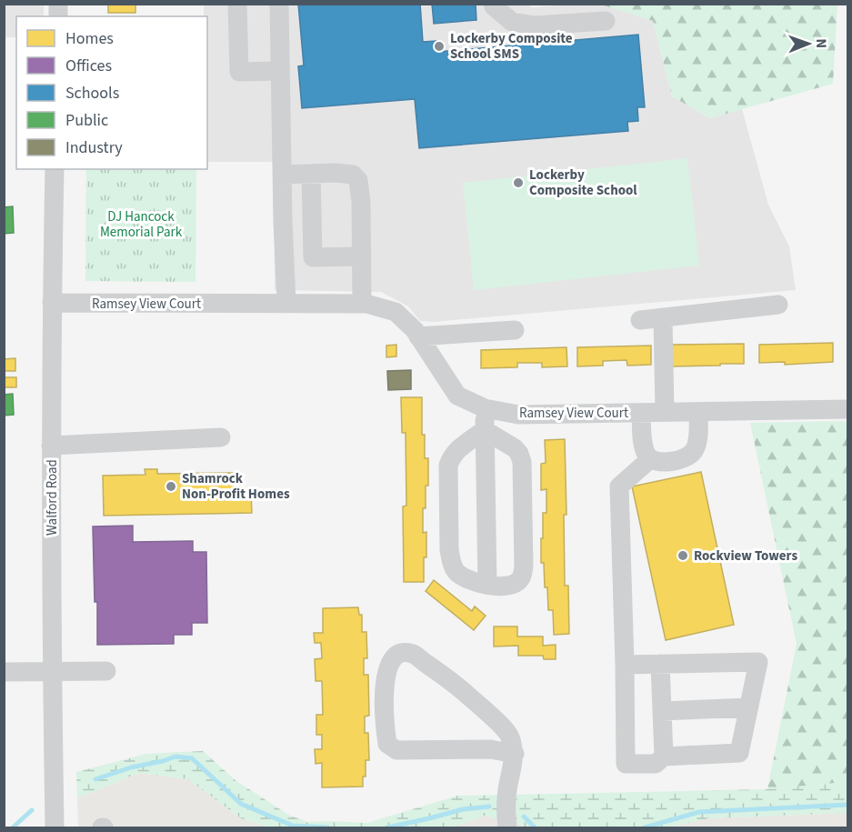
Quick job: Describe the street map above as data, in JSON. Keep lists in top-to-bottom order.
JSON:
{
  "streets": {
    "street": ["Ramsey View Court", "Walford Road"]
  },
  "crossings": [
    ["Ramsey View Court", "Walford Road"]
  ],
  "parks": ["DJ Hancock Memorial Park"],
  "places": [
    "Lockerby Composite School SMS",
    "Lockerby Composite School",
    "Shamrock Non-Profit Homes",
    "Rockview Towers"
  ],
  "legend": [
    "Homes",
    "Offices",
    "Schools",
    "Public",
    "Industry"
  ],
  "north": "right"
}
